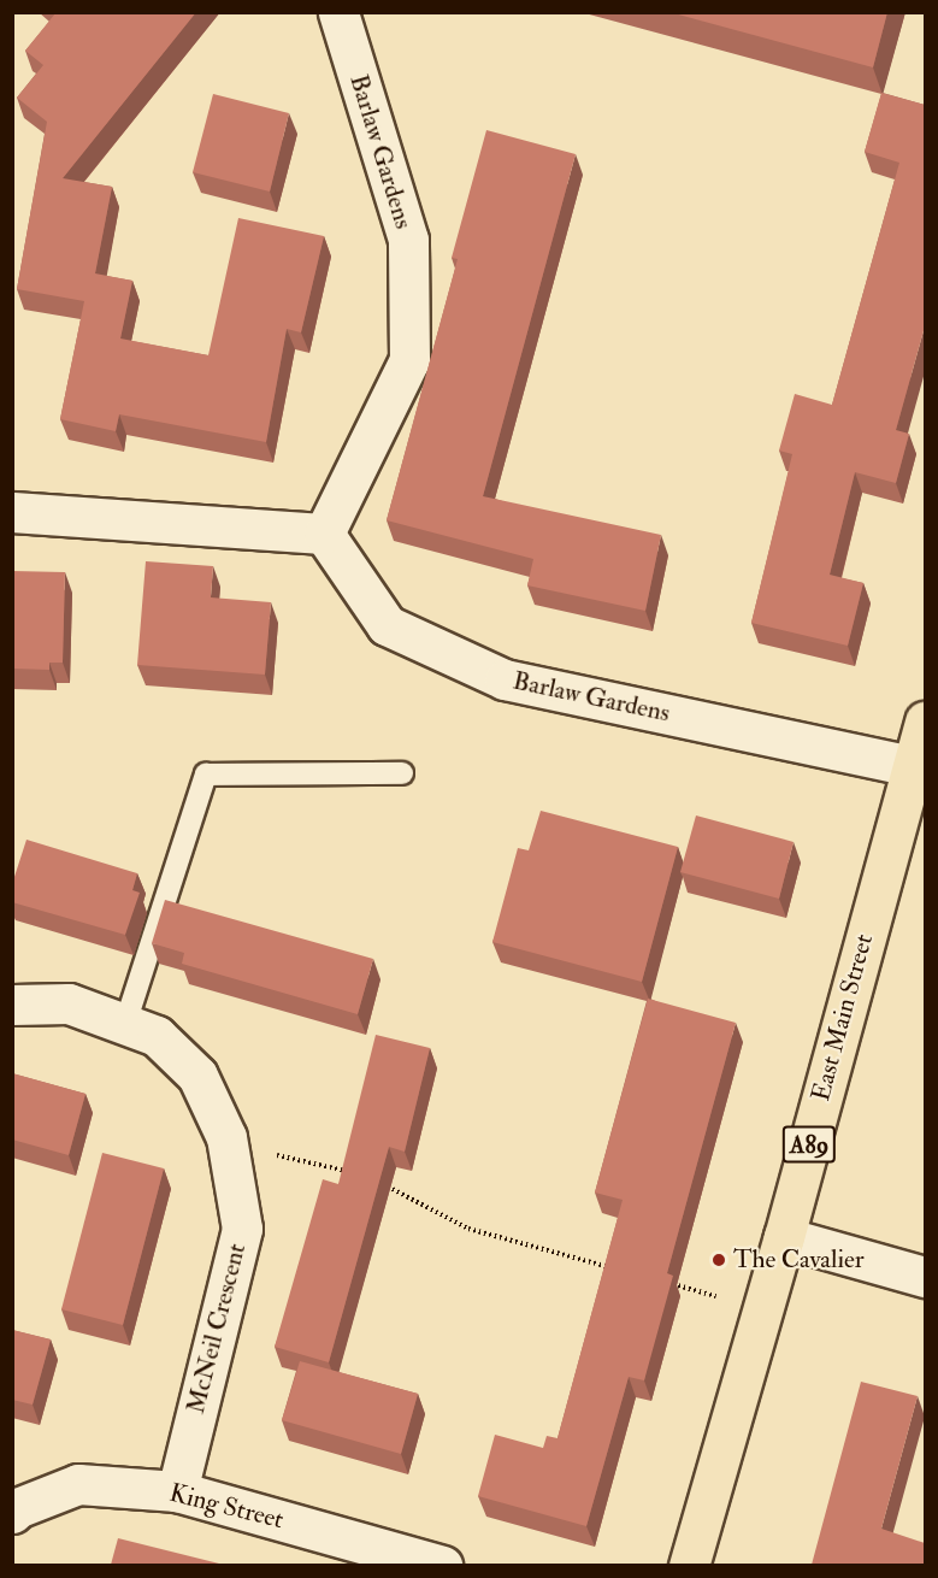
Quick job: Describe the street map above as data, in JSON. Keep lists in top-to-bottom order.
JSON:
{
  "streets": {
    "main road": ["East Main Street", "A89"],
    "street": ["Barlaw Gardens", "McNeil Crescent", "King Street"]
  },
  "crossings": [
    ["Barlaw Gardens", "East Main Street"],
    ["McNeil Crescent", "King Street"]
  ],
  "places": ["The Cavalier"]
}
